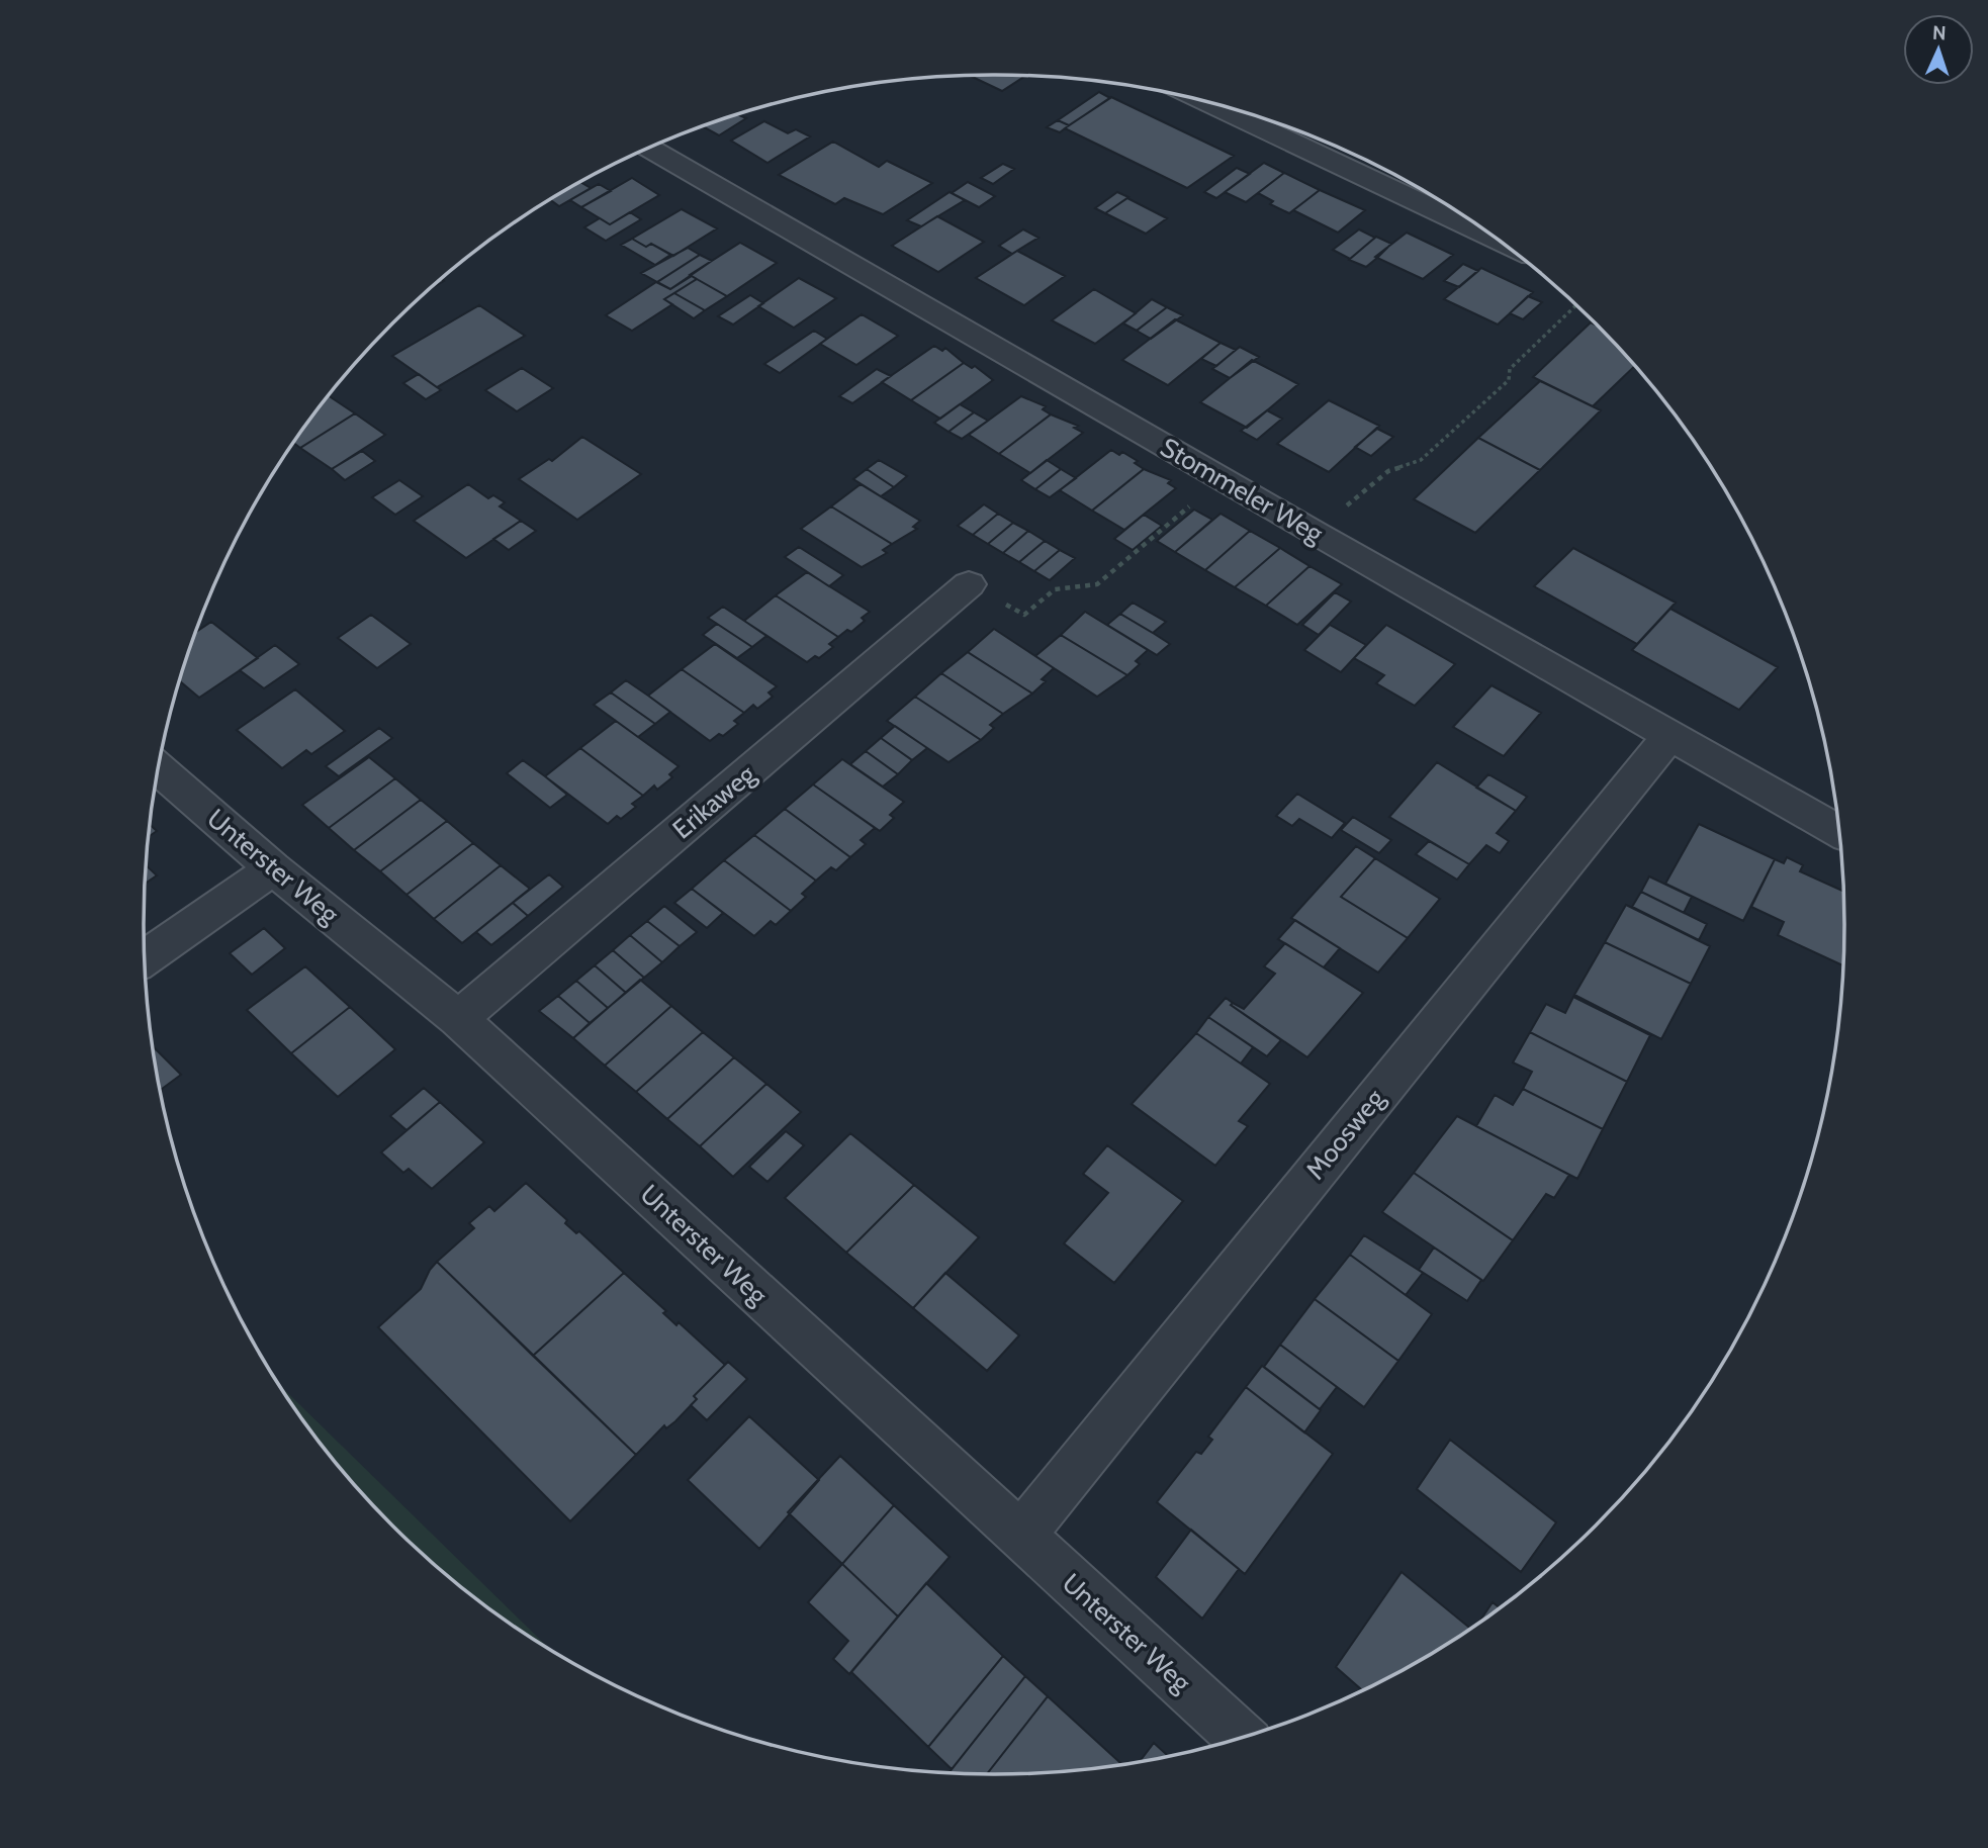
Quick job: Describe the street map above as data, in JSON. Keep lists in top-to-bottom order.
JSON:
{
  "streets": {
    "street": [
      "Stommeler Weg",
      "Erikaweg",
      "Unterster Weg",
      "Moosweg"
    ]
  },
  "crossings": [
    ["Stommeler Weg", "Moosweg"],
    ["Erikaweg", "Unterster Weg"],
    ["Unterster Weg", "Moosweg"]
  ],
  "north": "top"
}
